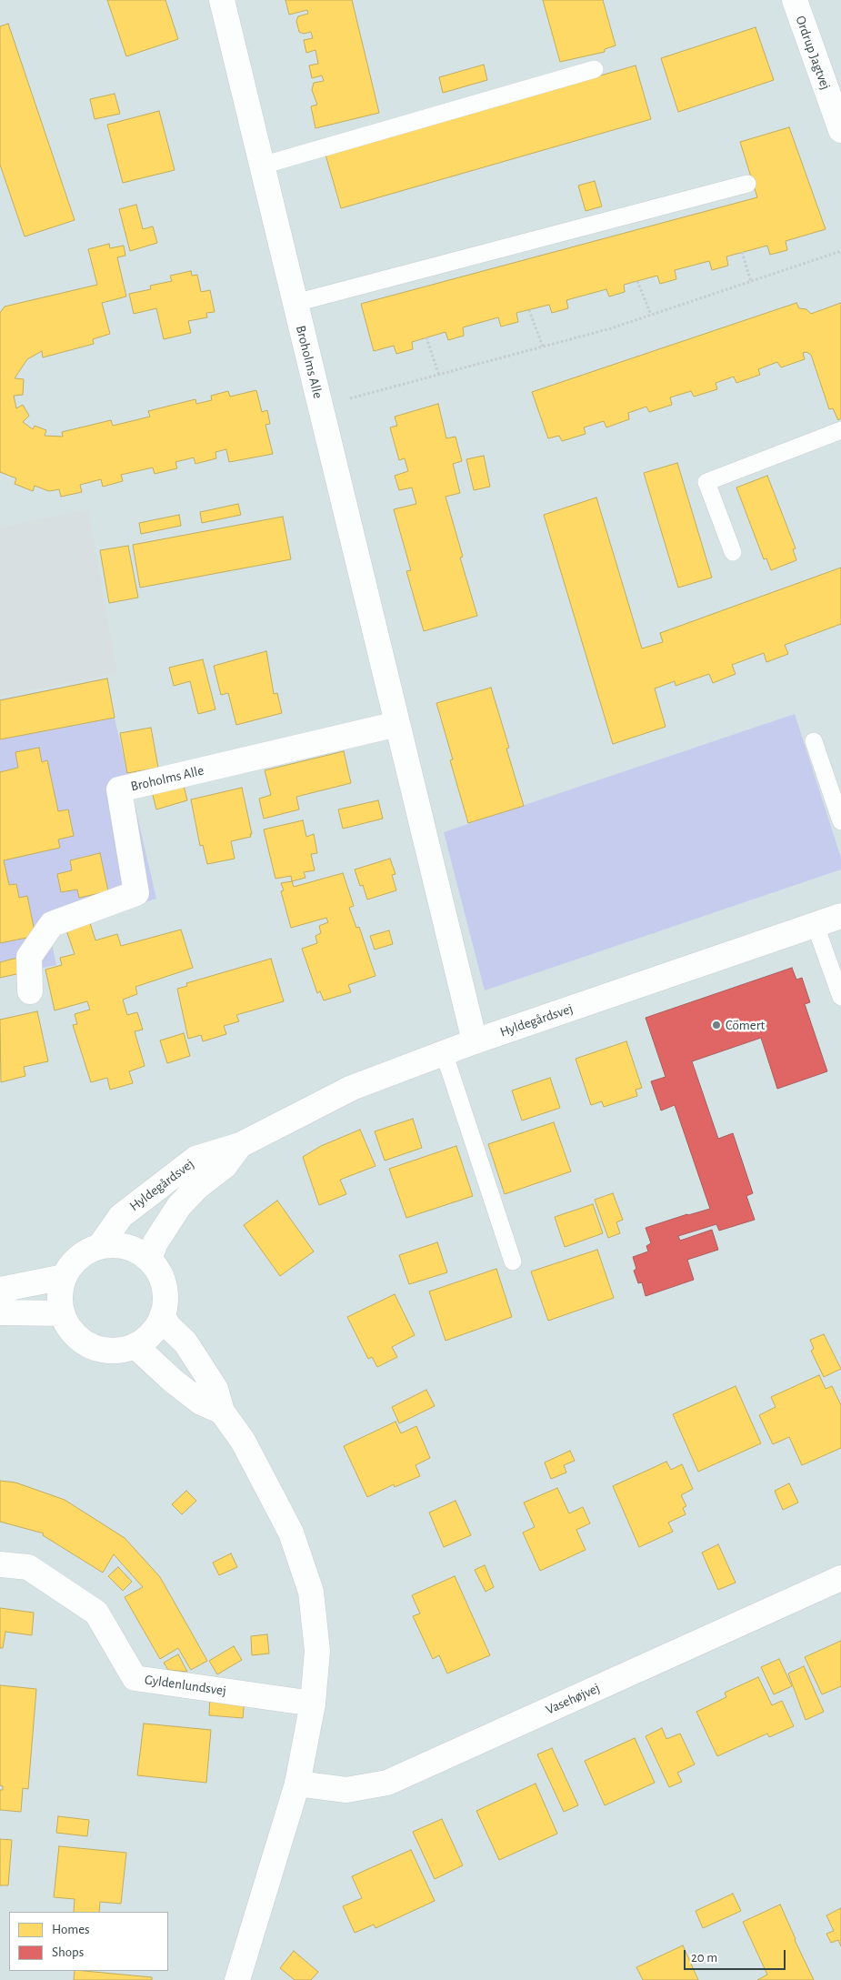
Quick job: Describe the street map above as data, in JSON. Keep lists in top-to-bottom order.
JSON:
{
  "streets": {
    "street": [
      "Ordrup Jagtvej",
      "Broholms Alle",
      "Hyldegårdsvej",
      "Gyldenlundsvej",
      "Vasehøjvej"
    ]
  },
  "crossings": [
    ["Broholms Alle", "Hyldegårdsvej"]
  ],
  "places": ["Cömert"],
  "legend": ["Homes", "Shops"],
  "scale_bar": "20 m"
}
